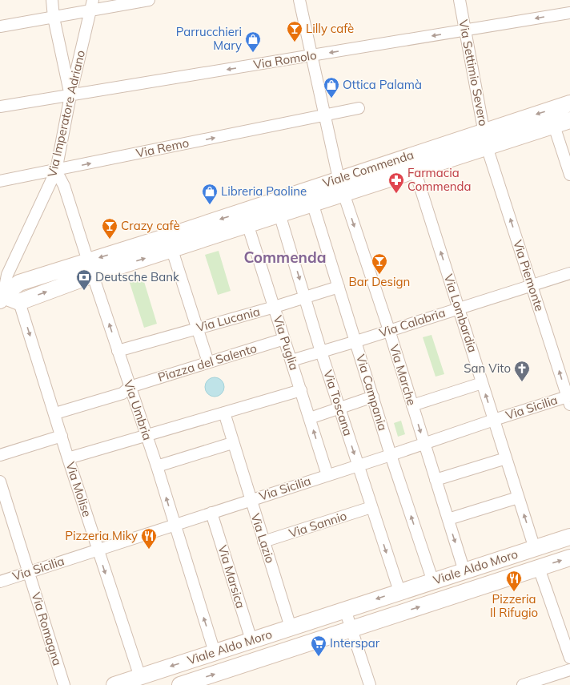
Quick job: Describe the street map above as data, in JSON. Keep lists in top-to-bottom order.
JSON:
{
  "streets": {
    "street": [
      "Via Romolo",
      "Via Settimio Severo",
      "Via Imperatore Adriano",
      "Via Remo",
      "Viale Commenda",
      "Via Piemonte",
      "Via Lombardia",
      "Via Lucania",
      "Via Calabria",
      "Via Puglia",
      "Piazza del Salento",
      "Via Marche",
      "Via Campania",
      "Via Toscana",
      "Via Sicilia",
      "Via Umbria",
      "Via Molise",
      "Via Sannio",
      "Via Lazio",
      "Viale Aldo Moro",
      "Via Marsica",
      "Via Romagna"
    ]
  },
  "crossings": [
    ["Via Romolo", "Via Settimio Severo"],
    ["Via Romolo", "Via Imperatore Adriano"],
    ["Via Romolo", "Via Marche"],
    ["Via Settimio Severo", "Viale Commenda"],
    ["Via Settimio Severo", "Via Piemonte"],
    ["Via Imperatore Adriano", "Via Remo"],
    ["Via Imperatore Adriano", "Viale Commenda"],
    ["Via Imperatore Adriano", "Via Umbria"],
    ["Via Remo", "Via Marche"],
    ["Via Remo", "Via Umbria"],
    ["Viale Commenda", "Via Piemonte"],
    ["Viale Commenda", "Via Lombardia"],
    ["Viale Commenda", "Via Puglia"],
    ["Viale Commenda", "Via Marche"],
    ["Viale Commenda", "Via Campania"],
    ["Viale Commenda", "Via Toscana"],
    ["Viale Commenda", "Via Umbria"],
    ["Viale Commenda", "Via Molise"],
    ["Via Piemonte", "Via Calabria"],
    ["Via Piemonte", "Via Sicilia"],
    ["Via Lombardia", "Via Calabria"],
    ["Via Lombardia", "Via Sicilia"],
    ["Via Lombardia", "Viale Aldo Moro"],
    ["Via Lucania", "Via Puglia"],
    ["Via Lucania", "Via Campania"],
    ["Via Lucania", "Via Toscana"],
    ["Via Lucania", "Via Umbria"],
    ["Via Calabria", "Via Puglia"],
    ["Via Calabria", "Via Marche"],
    ["Via Calabria", "Via Campania"],
    ["Via Calabria", "Via Toscana"],
    ["Via Puglia", "Piazza del Salento"],
    ["Via Puglia", "Via Sicilia"],
    ["Piazza del Salento", "Via Umbria"],
    ["Piazza del Salento", "Via Molise"],
    ["Via Marche", "Via Sicilia"],
    ["Via Marche", "Viale Aldo Moro"],
    ["Via Campania", "Via Sicilia"],
    ["Via Campania", "Viale Aldo Moro"],
    ["Via Toscana", "Via Sicilia"],
    ["Via Toscana", "Via Sannio"],
    ["Via Toscana", "Viale Aldo Moro"],
    ["Via Sicilia", "Via Umbria"],
    ["Via Sicilia", "Via Molise"],
    ["Via Sicilia", "Via Lazio"],
    ["Via Sicilia", "Via Marsica"],
    ["Via Sicilia", "Via Romagna"],
    ["Via Umbria", "Viale Aldo Moro"],
    ["Via Molise", "Viale Aldo Moro"],
    ["Via Sannio", "Via Lazio"],
    ["Via Lazio", "Viale Aldo Moro"],
    ["Viale Aldo Moro", "Via Marsica"]
  ],
  "one_way": [
    "Via Romolo",
    "Via Remo",
    "Via Piemonte",
    "Via Lombardia",
    "Via Marche",
    "Via Toscana",
    "Via Molise"
  ],
  "districts": ["Commenda"],
  "places": {
    "bar": ["Lilly cafè", "Crazy cafè", "Bar Design"],
    "shop": ["Parrucchieri Mary", "Ottica Palamà", "Libreria Paoline"],
    "pharmacy": ["Farmacia Commenda"],
    "bank": ["Deutsche Bank"],
    "church": ["San Vito"],
    "restaurant": ["Pizzeria Miky", "Pizzeria Il Rifugio"],
    "supermarket": ["Interspar"]
  }
}
